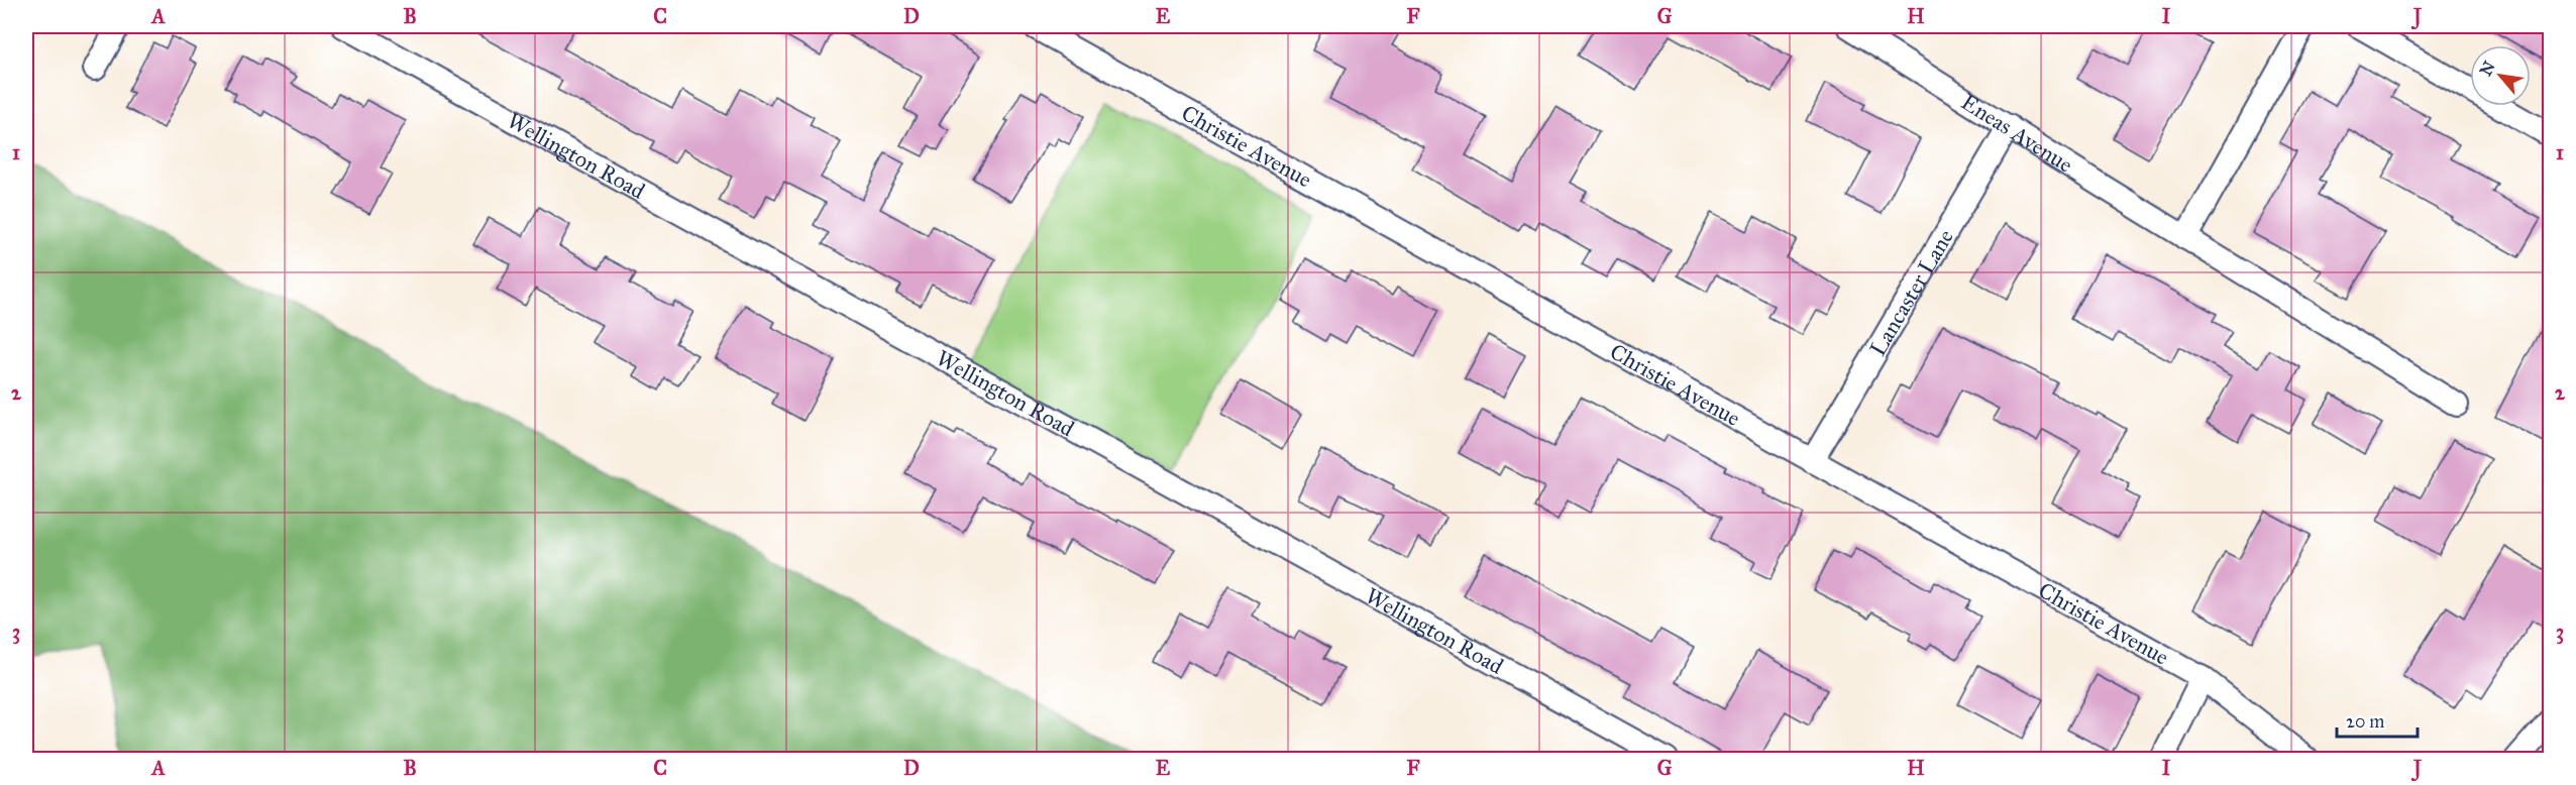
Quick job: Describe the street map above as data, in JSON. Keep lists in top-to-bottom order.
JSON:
{
  "streets": {
    "street": [
      "Eneas Avenue",
      "Christie Avenue",
      "Wellington Road",
      "Lancaster Lane"
    ]
  },
  "crossings": [
    ["Eneas Avenue", "Lancaster Lane"],
    ["Christie Avenue", "Lancaster Lane"]
  ],
  "scale_bar": "20 m",
  "north": "top left",
  "grid": {
    "columns": [
      "A",
      "B",
      "C",
      "D",
      "E",
      "F",
      "G",
      "H",
      "I",
      "J"
    ],
    "rows": ["1", "2", "3"]
  }
}
